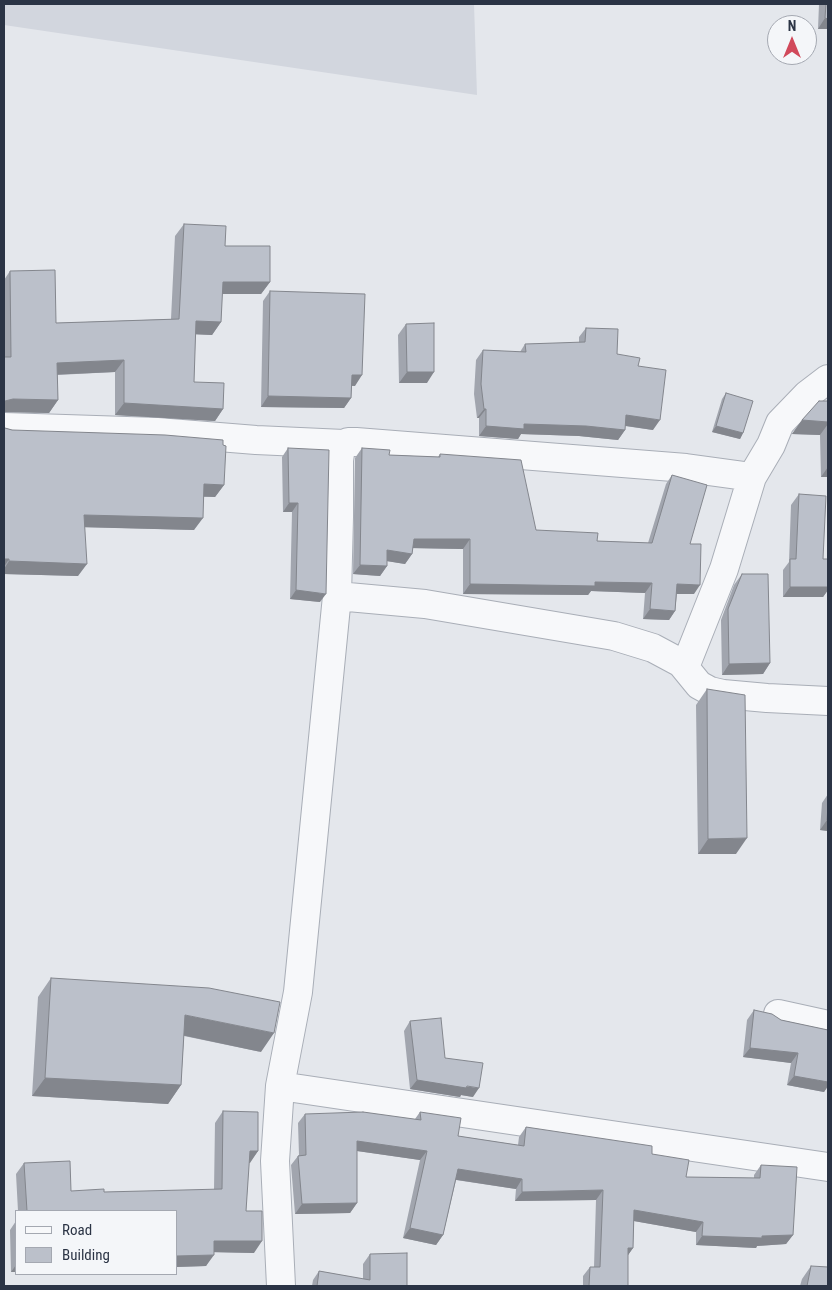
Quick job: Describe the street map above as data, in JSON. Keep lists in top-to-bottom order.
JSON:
{
  "legend": ["Road", "Building"],
  "north": "top"
}
